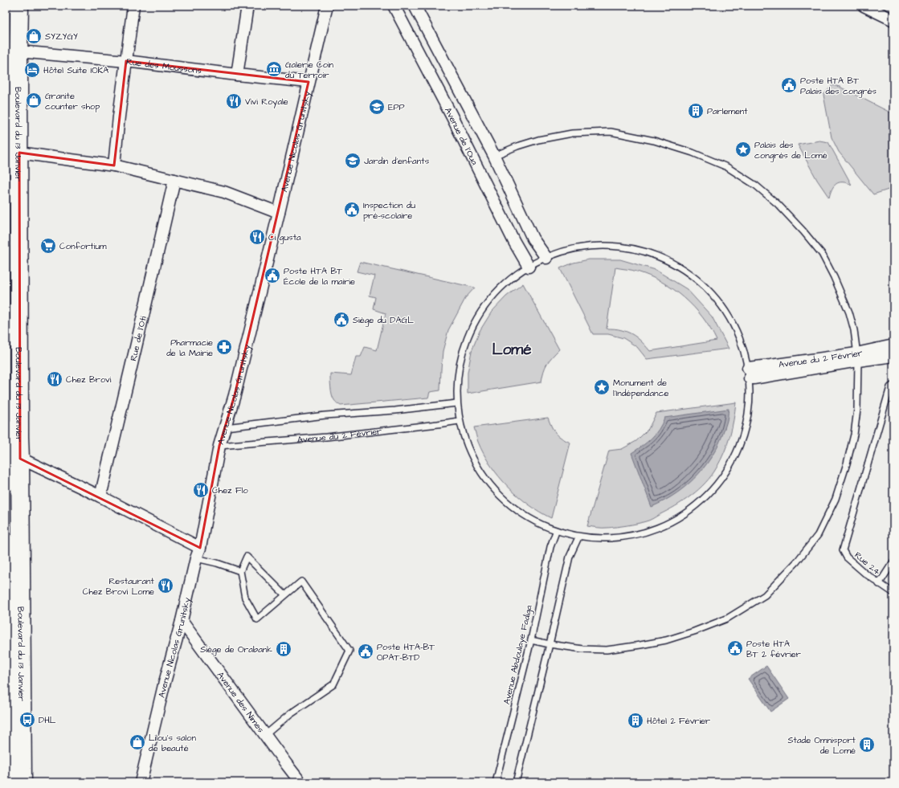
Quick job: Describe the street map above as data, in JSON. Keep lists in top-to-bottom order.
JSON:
{
  "streets": {
    "highway": ["Boulevard du 13 Janvier"],
    "street": [
      "Rue des Moussons",
      "Avenue de l'Oua",
      "Avenue Nicolas Grunitsky",
      "Rue de l'Oti",
      "Avenue du 2 Février",
      "Avenue des Nimes"
    ],
    "lane": ["Rue 24", "Avenue Abdoulaye Fadiga"]
  },
  "crossings": [
    ["Rue des Moussons", "Boulevard du 13 Janvier"],
    ["Rue des Moussons", "Avenue Nicolas Grunitsky"],
    ["Avenue Nicolas Grunitsky", "Avenue du 2 Février"],
    ["Avenue Nicolas Grunitsky", "Avenue des Nimes"]
  ],
  "districts": ["Lomé"],
  "places": {
    "shop": ["SYZYGY", "Granite counter shop", "Lilou's salon de beauté"],
    "museum": ["Galerie Coin du Terroir"],
    "hotel": ["Hôtel Suite IOKA"],
    "public building": [
      "Poste HTA BT Palais des congrès",
      "Inspection du pré-scolaire",
      "Poste HTA BT École de la mairie",
      "Siège du DAGL",
      "Poste HTA BT 2 février",
      "Poste HTA-BT OPAT-BTD"
    ],
    "restaurant": [
      "Vivi Royale",
      "Ci gusta",
      "Chez Brovi",
      "Chez Flo",
      "Restaurant Chez Brovi Lome"
    ],
    "school or university": ["EPP", "Jardin d'enfants"],
    "building": [
      "Parlement",
      "Siège de Orabank",
      "Hôtel 2 Février",
      "Stade Omnisport de Lomé"
    ],
    "place": ["Palais des congrès de Lomé", "Monument de l'Indépendance"],
    "supermarket": ["Confortium"],
    "pharmacy": ["Pharmacie de la Mairie"],
    "bus stop": ["DHL"]
  }
}
